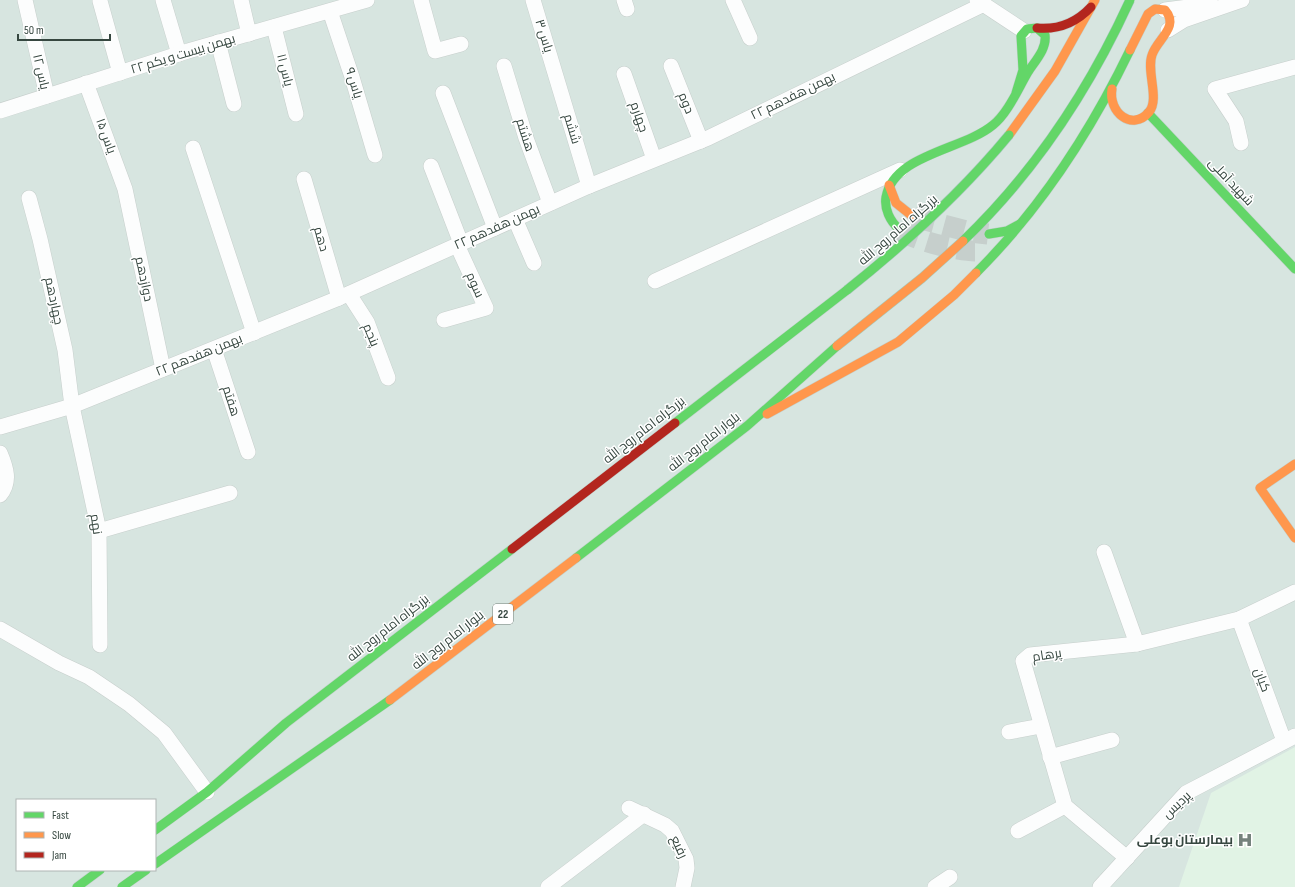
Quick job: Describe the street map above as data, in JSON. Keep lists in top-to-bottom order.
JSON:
{
  "streets": {
    "main road": [
      "شهید آملی",
      "بزرگراه امام روح الله",
      "بلوار امام روح الله",
      "22"
    ],
    "street": [
      "یاس ۳",
      "۲۲ بهمن بیست و یکم",
      "یاس ۱۱",
      "یاس ۱۲",
      "یاس ۹",
      "۲۲ بهمن هفدهم",
      "دوم",
      "چهارم",
      "ششم",
      "هشتم",
      "یاس ۱۵",
      "دهم",
      "دوازدهم",
      "سوم",
      "چهاردهم",
      "پنجم",
      "هفتم",
      "نهم",
      "پرهام",
      "کیان",
      "پردیس",
      "رفیع"
    ]
  },
  "crossings": [
    ["یاس ۳", "ششم"],
    ["۲۲ بهمن بیست و یکم", "یاس ۱۱"],
    ["۲۲ بهمن بیست و یکم", "یاس ۱۲"],
    ["۲۲ بهمن بیست و یکم", "یاس ۹"],
    ["۲۲ بهمن بیست و یکم", "یاس ۱۵"],
    ["۲۲ بهمن هفدهم", "دوم"],
    ["۲۲ بهمن هفدهم", "چهارم"],
    ["۲۲ بهمن هفدهم", "ششم"],
    ["۲۲ بهمن هفدهم", "هشتم"],
    ["۲۲ بهمن هفدهم", "دهم"],
    ["۲۲ بهمن هفدهم", "دوازدهم"],
    ["۲۲ بهمن هفدهم", "سوم"],
    ["۲۲ بهمن هفدهم", "چهاردهم"],
    ["۲۲ بهمن هفدهم", "پنجم"],
    ["۲۲ بهمن هفدهم", "هفتم"],
    ["۲۲ بهمن هفدهم", "نهم"],
    ["یاس ۱۵", "دوازدهم"],
    ["دهم", "پنجم"],
    ["چهاردهم", "نهم"],
    ["پرهام", "کیان"],
    ["کیان", "پردیس"]
  ],
  "places": {
    "hospital": ["بیمارستان بوعلی"]
  },
  "legend": ["Fast", "Slow", "Jam"],
  "scale_bar": "50 m"
}
